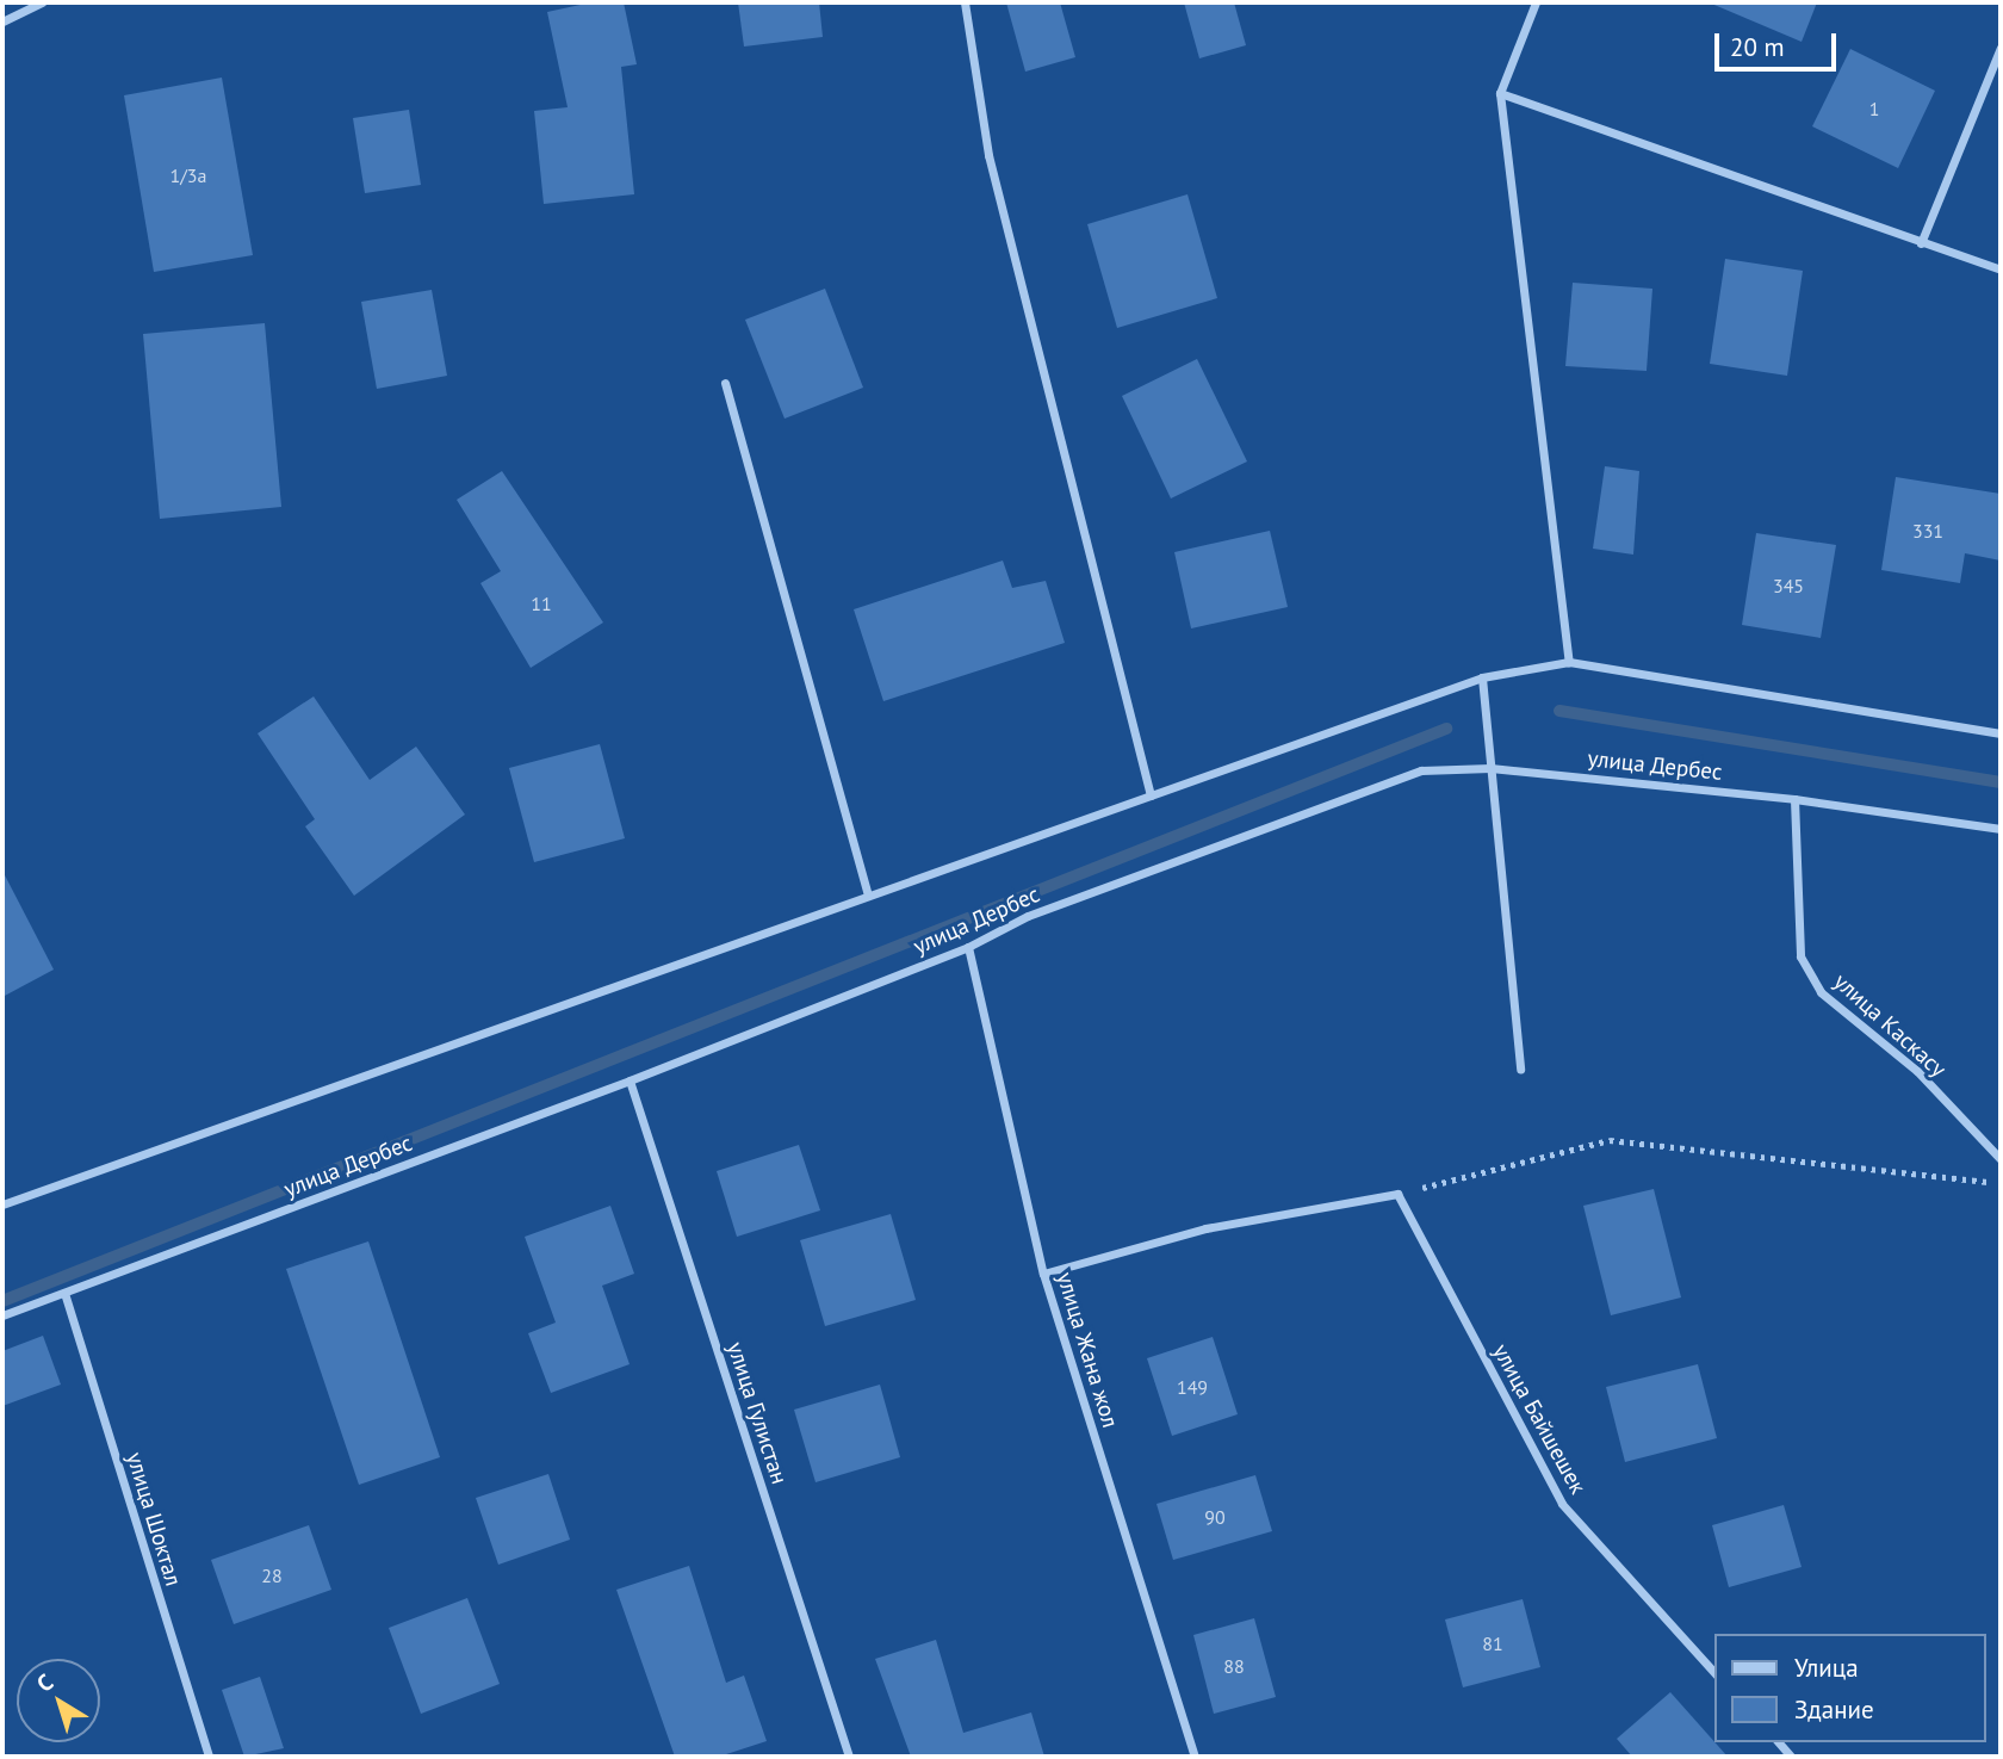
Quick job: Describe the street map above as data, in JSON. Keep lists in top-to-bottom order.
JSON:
{
  "streets": {
    "street": [
      "улица Дербес",
      "улица Каскасу",
      "улица Жана жол",
      "улица Гулистан",
      "улица Байшешек",
      "улица Шоктал"
    ]
  },
  "crossings": [
    ["улица Дербес", "улица Каскасу"],
    ["улица Дербес", "улица Жана жол"],
    ["улица Дербес", "улица Гулистан"],
    ["улица Дербес", "улица Шоктал"]
  ],
  "house_numbers": [
    "1",
    "1/3а",
    "331",
    "345",
    "11",
    "149",
    "90",
    "28",
    "81",
    "88"
  ],
  "legend": ["Улица", "Здание"],
  "scale_bar": "20 m",
  "north": "top left"
}
